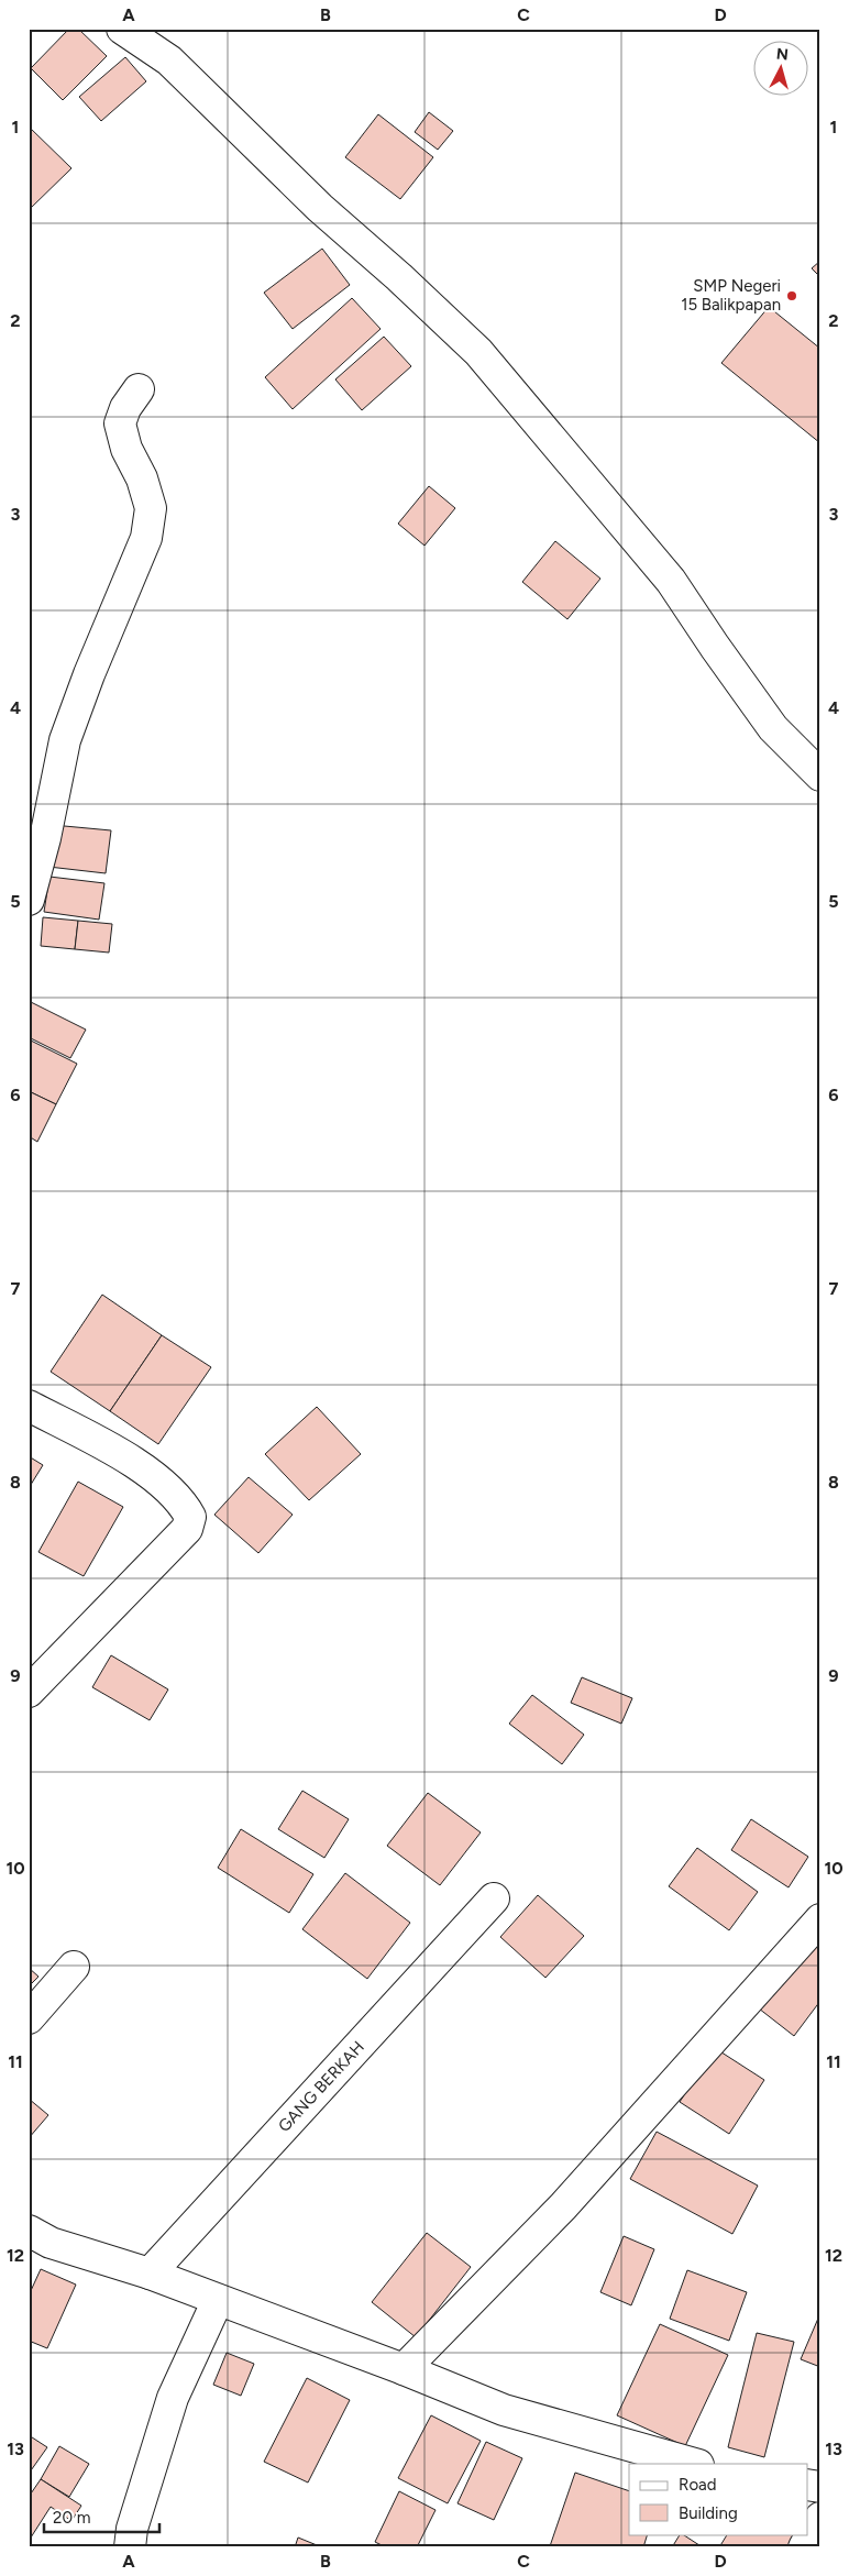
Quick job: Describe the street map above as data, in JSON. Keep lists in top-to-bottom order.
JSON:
{
  "streets": {
    "street": ["GANG BERKAH"]
  },
  "places": ["SMP Negeri 15 Balikpapan"],
  "legend": ["Road", "Building"],
  "scale_bar": "20 m",
  "north": "top",
  "grid": {
    "columns": [
      "A",
      "B",
      "C",
      "D"
    ],
    "rows": [
      "1",
      "2",
      "3",
      "4",
      "5",
      "6",
      "7",
      "8",
      "9",
      "10",
      "11",
      "12",
      "13"
    ]
  }
}
